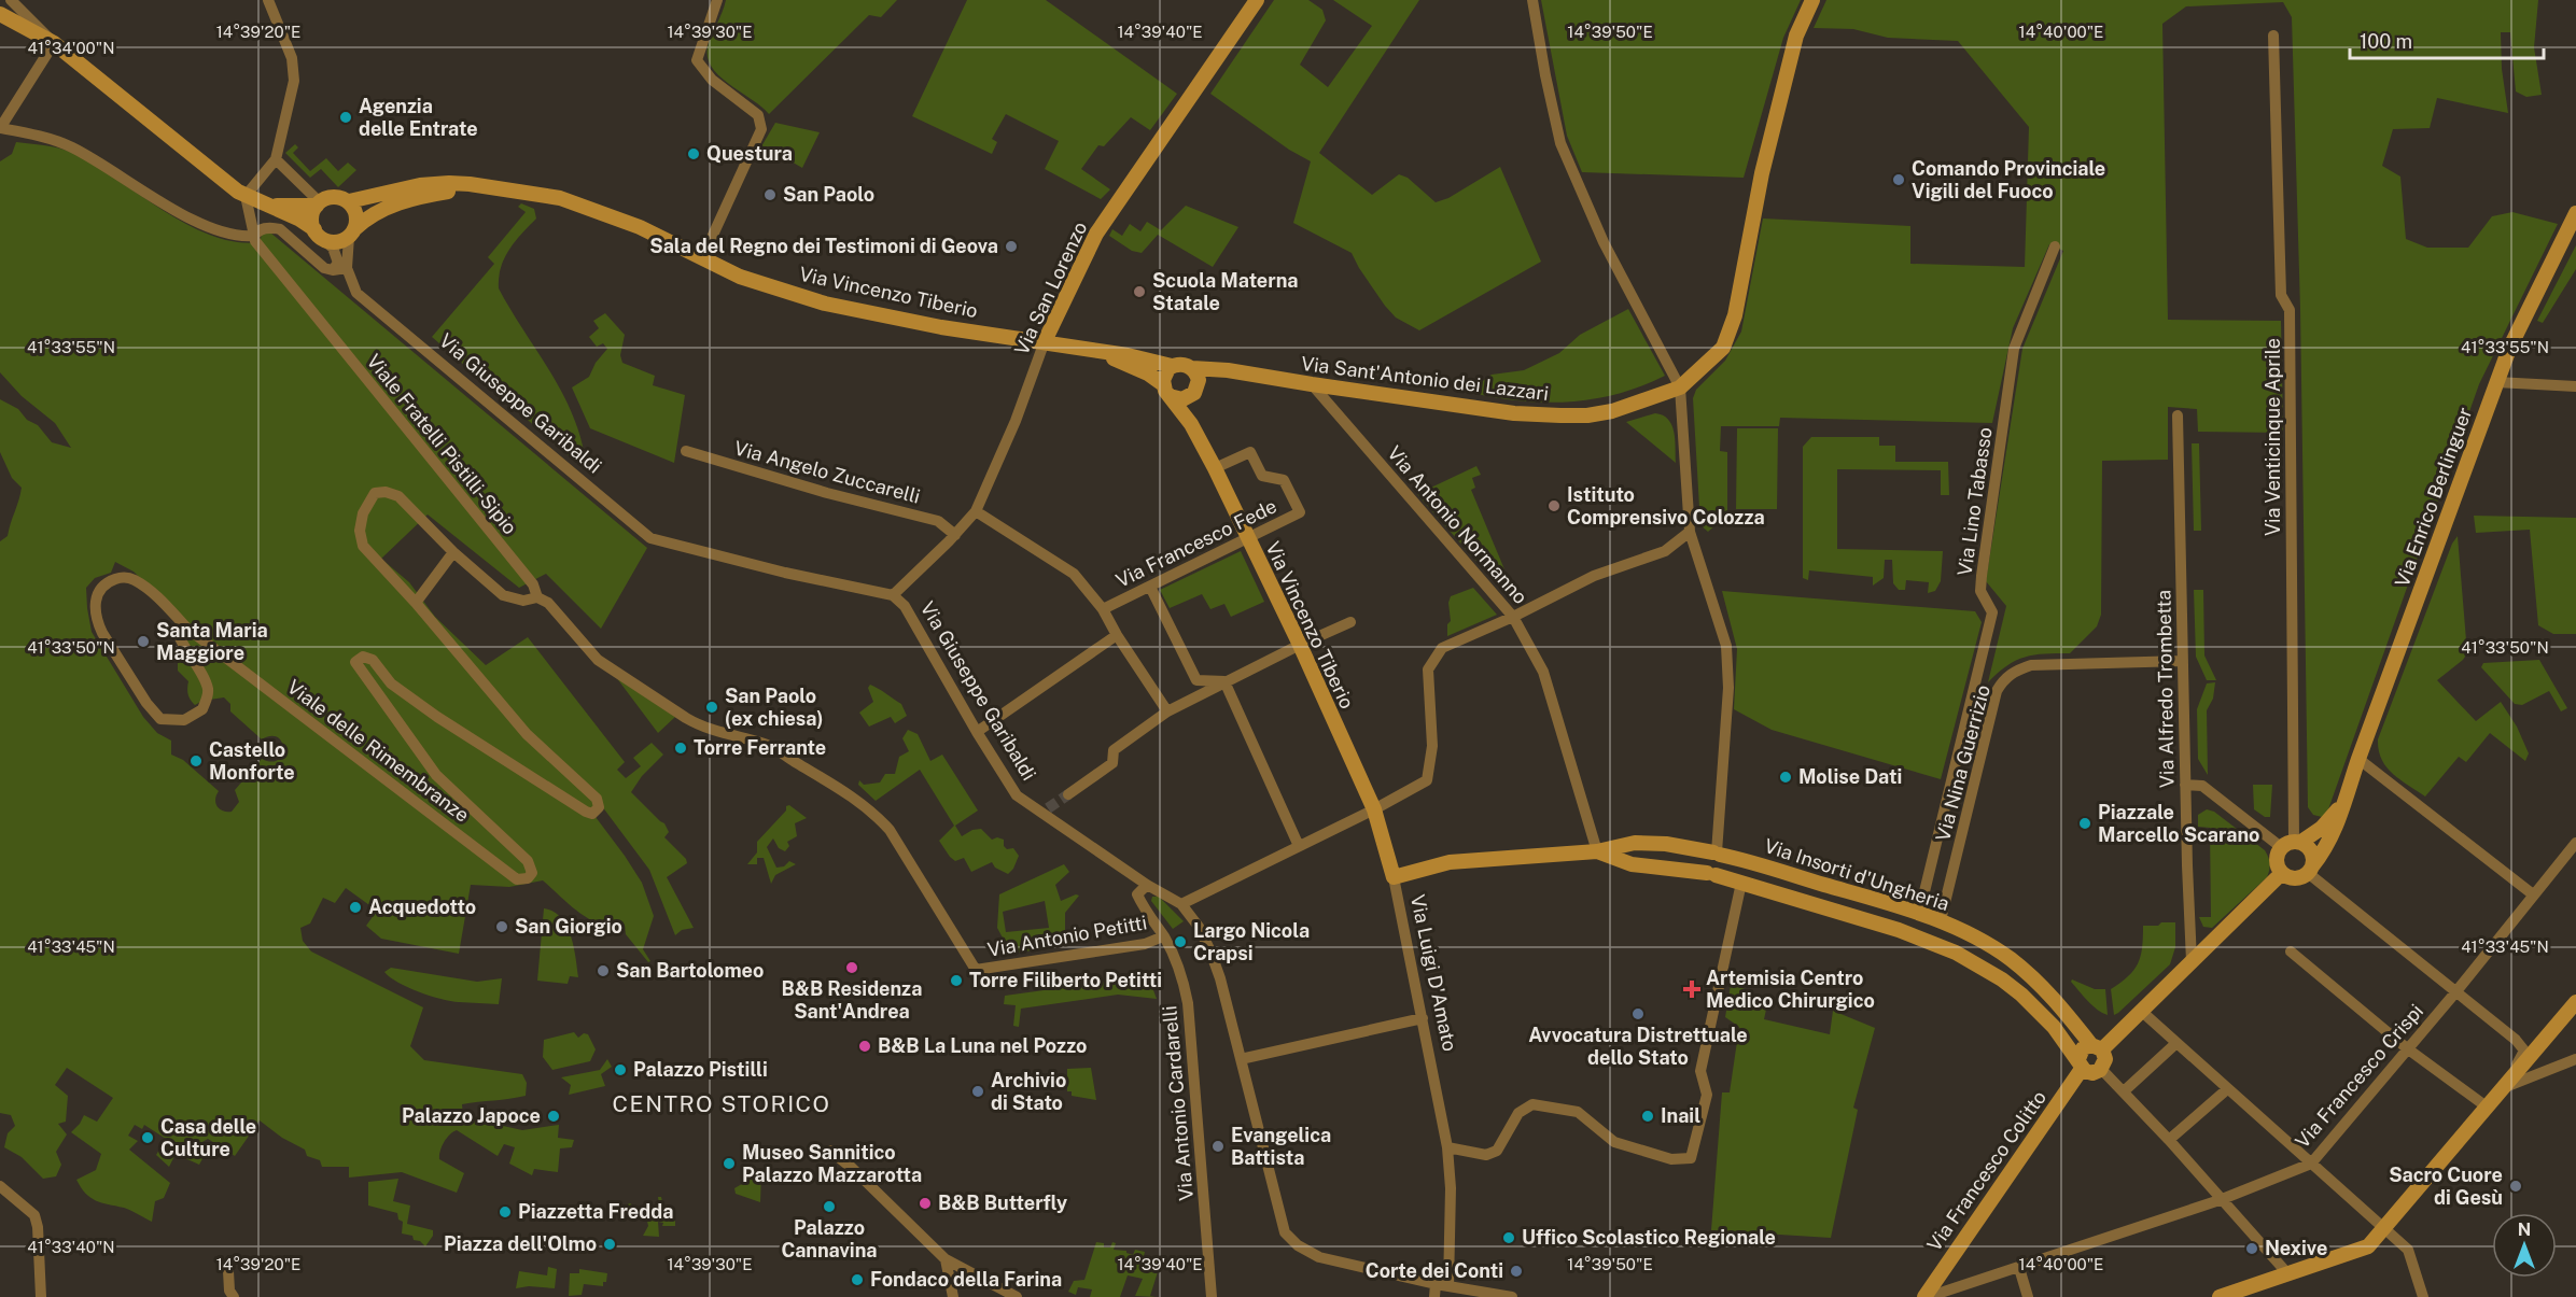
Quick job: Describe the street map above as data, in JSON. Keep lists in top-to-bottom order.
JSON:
{
  "streets": {
    "main road": [
      "Via San Lorenzo",
      "Via Vincenzo Tiberio",
      "Via Sant'Antonio dei Lazzari",
      "Via Enrico Berlinguer",
      "Via Insorti d'Ungheria",
      "Via Luigi D'Amato",
      "Via Francesco Colitto"
    ],
    "street": [
      "Via Giuseppe Garibaldi",
      "Via Venticinque Aprile",
      "Viale Fratelli Pistilli-Sipio",
      "Via Angelo Zuccarelli",
      "Via Lino Tabasso",
      "Via Antonio Normanno",
      "Via Francesco Fede",
      "Via Alfredo Trombetta",
      "Viale delle Rimembranze",
      "Via Nina Guerrizio",
      "Via Antonio Petitti",
      "Via Francesco Crispi",
      "Via Antonio Cardarelli"
    ]
  },
  "crossings": [
    ["Via San Lorenzo", "Via Vincenzo Tiberio"],
    ["Via San Lorenzo", "Via Giuseppe Garibaldi"],
    ["Via San Lorenzo", "Via Angelo Zuccarelli"],
    ["Via Vincenzo Tiberio", "Via Sant'Antonio dei Lazzari"],
    ["Via Vincenzo Tiberio", "Via Francesco Fede"],
    ["Via Vincenzo Tiberio", "Via Luigi D'Amato"],
    ["Via Sant'Antonio dei Lazzari", "Via Antonio Normanno"],
    ["Via Giuseppe Garibaldi", "Via Luigi D'Amato"],
    ["Via Giuseppe Garibaldi", "Via Antonio Cardarelli"],
    ["Via Venticinque Aprile", "Via Enrico Berlinguer"],
    ["Viale Fratelli Pistilli-Sipio", "Via Antonio Petitti"],
    ["Via Lino Tabasso", "Via Insorti d'Ungheria"],
    ["Via Antonio Normanno", "Via Insorti d'Ungheria"],
    ["Via Alfredo Trombetta", "Via Nina Guerrizio"],
    ["Via Nina Guerrizio", "Via Insorti d'Ungheria"],
    ["Via Insorti d'Ungheria", "Via Luigi D'Amato"],
    ["Via Insorti d'Ungheria", "Via Francesco Colitto"],
    ["Via Antonio Petitti", "Via Antonio Cardarelli"],
    ["Via Francesco Crispi", "Via Francesco Colitto"]
  ],
  "districts": ["CENTRO STORICO"],
  "places": {
    "other": [
      "Agenzia delle Entrate",
      "Questura",
      "Comando Provinciale Vigili del Fuoco",
      "San Paolo",
      "Sala del Regno dei Testimoni di Geova",
      "Scuola Materna Statale",
      "Istituto Comprensivo Colozza",
      "Santa Maria Maggiore",
      "San Paolo (ex chiesa)",
      "Torre Ferrante",
      "Castello Monforte",
      "Molise Dati",
      "Piazzale Marcello Scarano",
      "Acquedotto",
      "San Giorgio",
      "Largo Nicola Crapsi",
      "B&B Residenza Sant'Andrea",
      "San Bartolomeo",
      "Torre Filiberto Petitti",
      "Avvocatura Distrettuale dello Stato",
      "B&B La Luna nel Pozzo",
      "Palazzo Pistilli",
      "Archivio di Stato",
      "Palazzo Japoce",
      "Inail",
      "Casa delle Culture",
      "Evangelica Battista",
      "Museo Sannitico Palazzo Mazzarotta",
      "Sacro Cuore di Gesù",
      "B&B Butterfly",
      "Palazzo Cannavina",
      "Piazzetta Fredda",
      "Uffico Scolastico Regionale",
      "Piazza dell'Olmo",
      "Nexive",
      "Corte dei Conti",
      "Fondaco della Farina"
    ],
    "health": ["Artemisia Centro Medico Chirurgico"]
  },
  "scale_bar": "100 m",
  "north": "top",
  "coordinates": [
    "14°39'20\"E",
    "14°39'30\"E",
    "14°39'40\"E",
    "14°39'50\"E",
    "14°40'00\"E",
    "41°34'00\"N",
    "41°33'55\"N",
    "41°33'50\"N",
    "41°33'45\"N",
    "41°33'40\"N"
  ]
}
